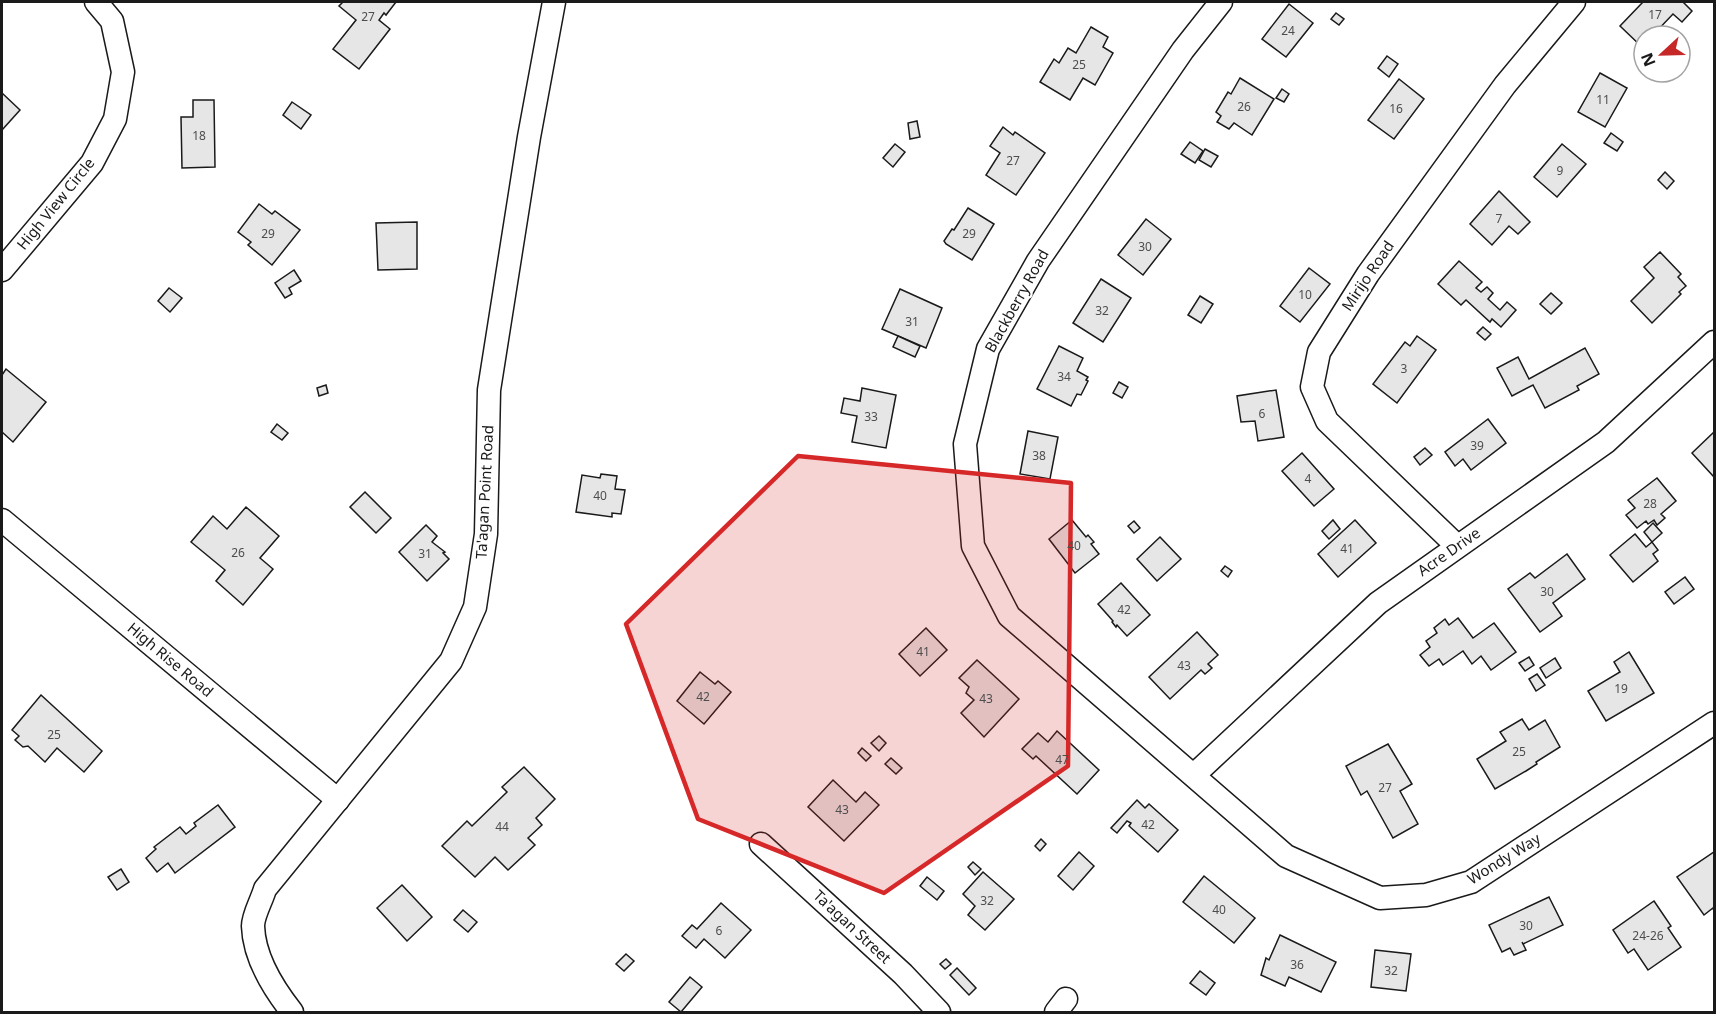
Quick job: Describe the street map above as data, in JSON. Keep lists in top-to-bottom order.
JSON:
{
  "streets": {
    "street": [
      "High View Circle",
      "Mirijo Road",
      "Blackberry Road",
      "Ta'agan Point Road",
      "Acre Drive",
      "High Rise Road",
      "Wondy Way",
      "Ta'agan Street"
    ]
  },
  "crossings": [
    ["Mirijo Road", "Acre Drive"],
    ["Blackberry Road", "Acre Drive"],
    ["Blackberry Road", "Wondy Way"],
    ["Ta'agan Point Road", "High Rise Road"],
    ["Acre Drive", "Wondy Way"]
  ],
  "house_numbers": [
    "17",
    "27",
    "24",
    "25",
    "11",
    "26",
    "16",
    "18",
    "27",
    "9",
    "7",
    "29",
    "29",
    "30",
    "10",
    "32",
    "31",
    "3",
    "34",
    "6",
    "33",
    "39",
    "38",
    "4",
    "40",
    "28",
    "40",
    "41",
    "26",
    "31",
    "30",
    "42",
    "41",
    "43",
    "19",
    "42",
    "43",
    "25",
    "25",
    "47",
    "27",
    "43",
    "42",
    "44",
    "32",
    "40",
    "30",
    "6",
    "24-26",
    "36",
    "32"
  ],
  "north": "left"
}
